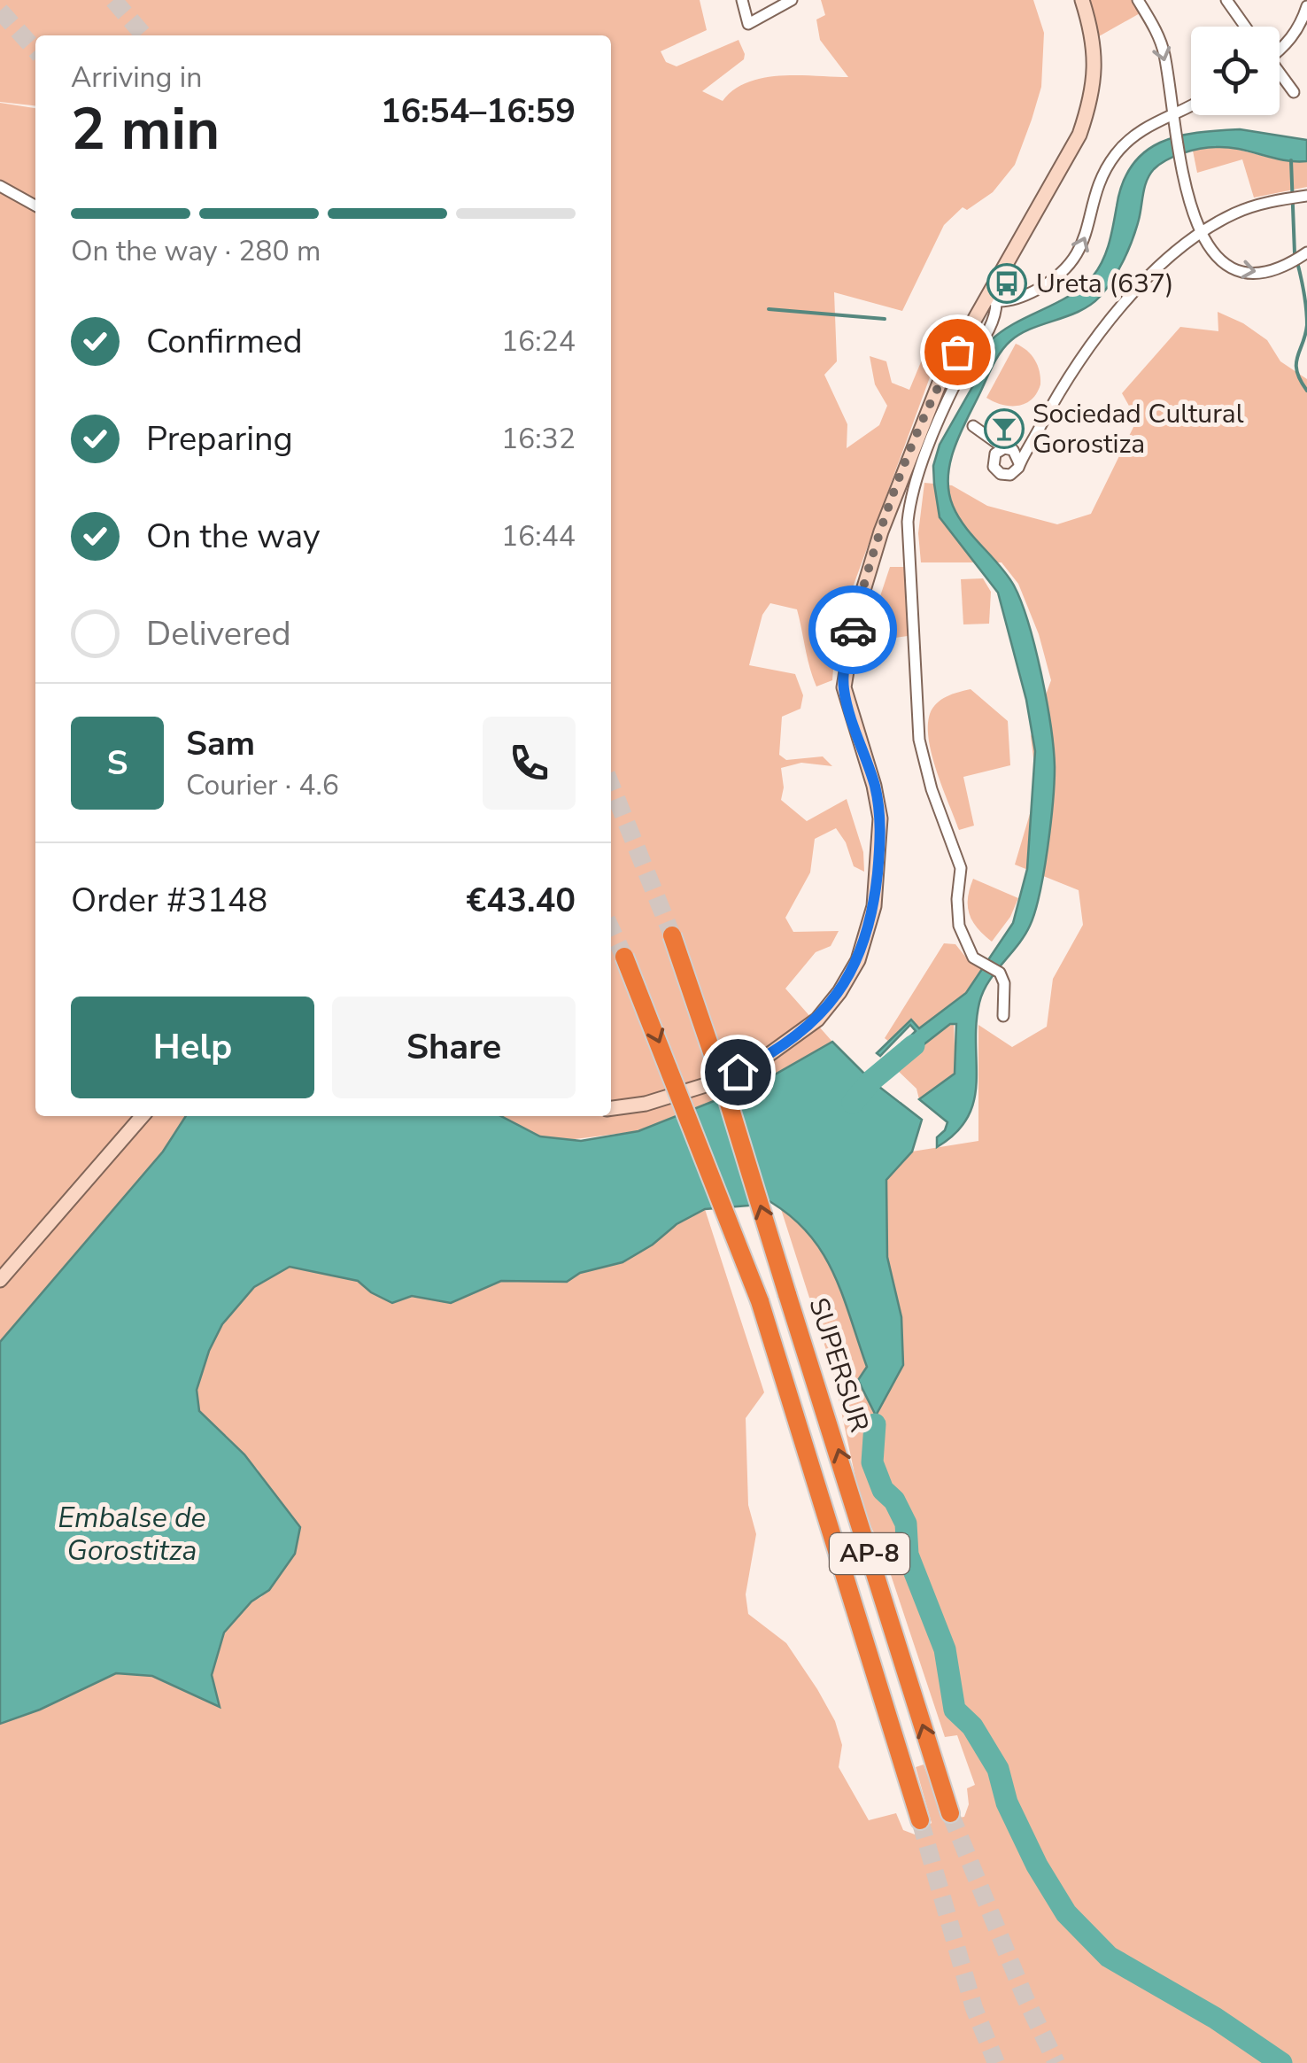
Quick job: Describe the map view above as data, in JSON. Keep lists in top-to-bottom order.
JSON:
{
  "streets": {
    "highway": ["SUPERSUR", "AP-8"]
  },
  "water": ["Embalse de Gorostitza"],
  "places": {
    "bus stop": ["Ureta (637)"],
    "bar": ["Sociedad Cultural Gorostiza"]
  },
  "page": {
    "heading": ["2 min", "Arriving in", "16:54–16:59"],
    "panel": [
      "Sam",
      "Courier · 4.6",
      "Order #3148",
      "€43.40"
    ],
    "bar": "On the way · 280 m",
    "list": [
      ["Confirmed", "16:24"],
      ["Preparing", "16:32"],
      ["On the way", "16:44"],
      "Delivered"
    ],
    "round": "S",
    "buttons": ["Help", "Share"]
  }
}
